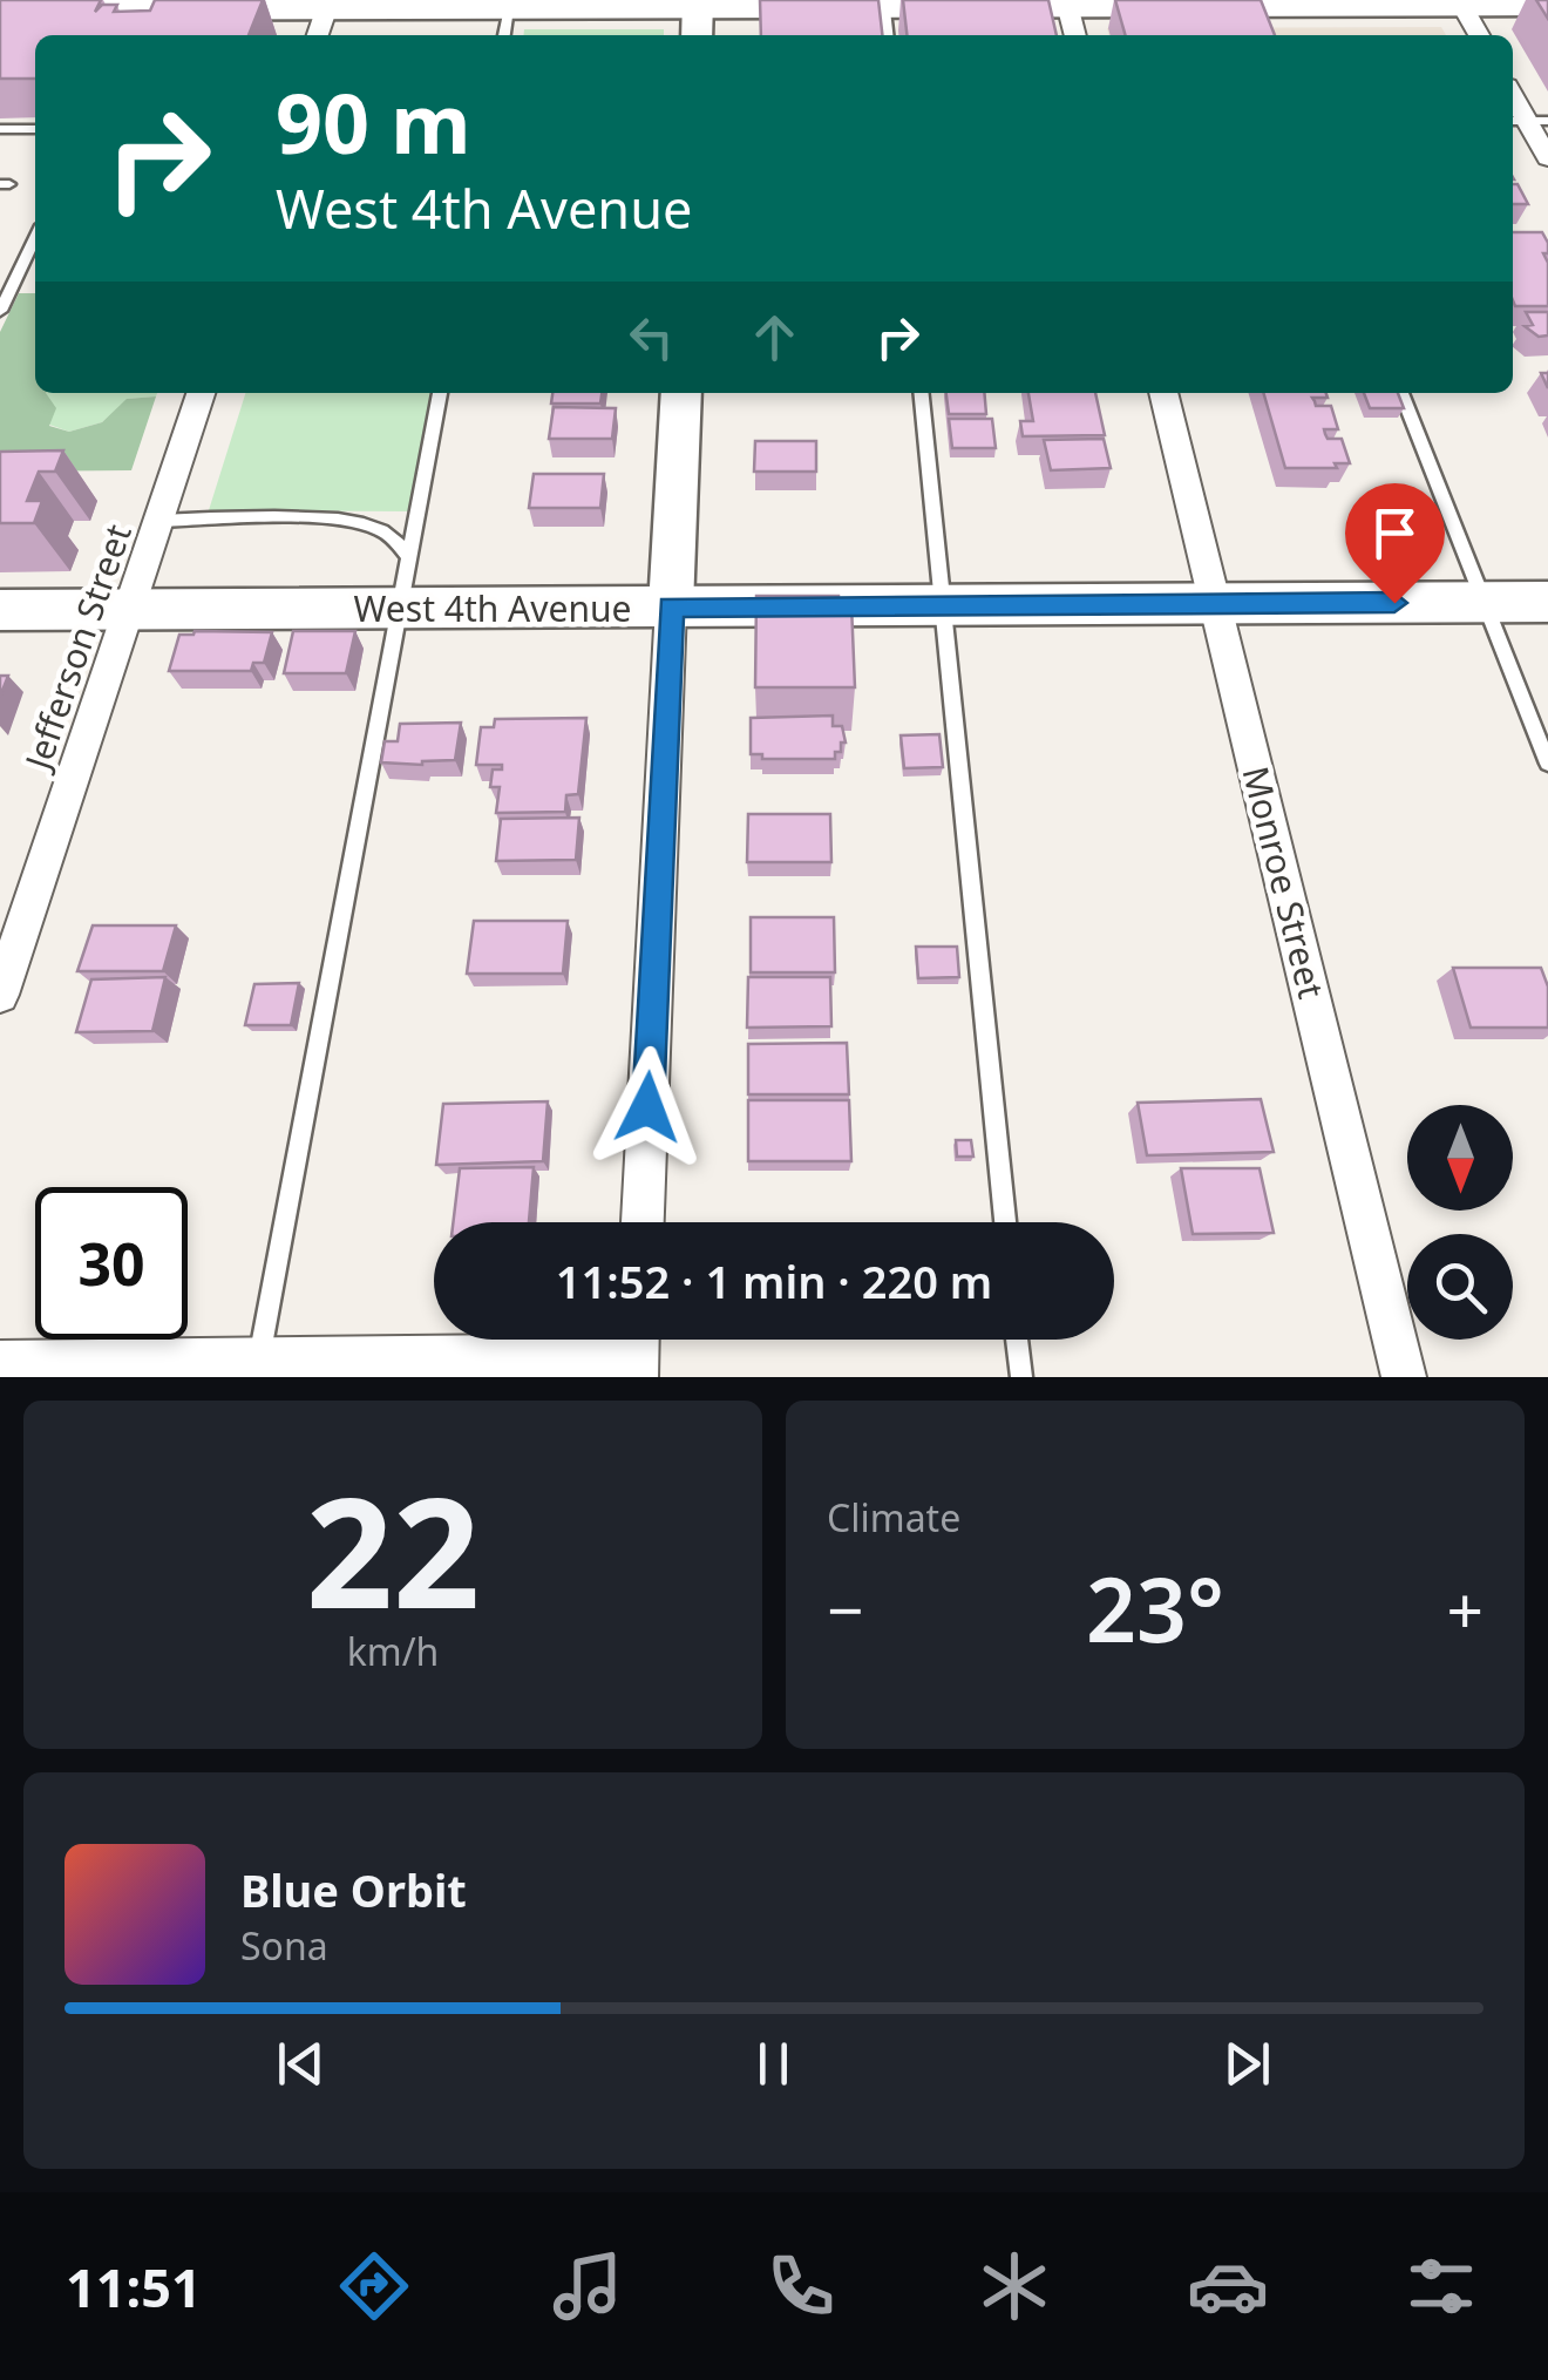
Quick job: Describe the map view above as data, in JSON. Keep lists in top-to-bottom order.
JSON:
{
  "streets": {
    "main road": ["West 4th Avenue"],
    "street": ["Jefferson Street", "Monroe Street"]
  },
  "crossings": [
    ["West 4th Avenue", "Jefferson Street"],
    ["West 4th Avenue", "Monroe Street"]
  ],
  "north": "bottom",
  "page": {
    "turn": ["90 m", "West 4th Avenue"],
    "limit": "30",
    "trip": "11:52 · 1 min · 220 m",
    "tile": [
      ["22", "km/h"],
      "Climate"
    ],
    "heat": ["−", "23°", "+"],
    "song": ["Blue Orbit", "Sona"],
    "tabs": "11:51"
  }
}
